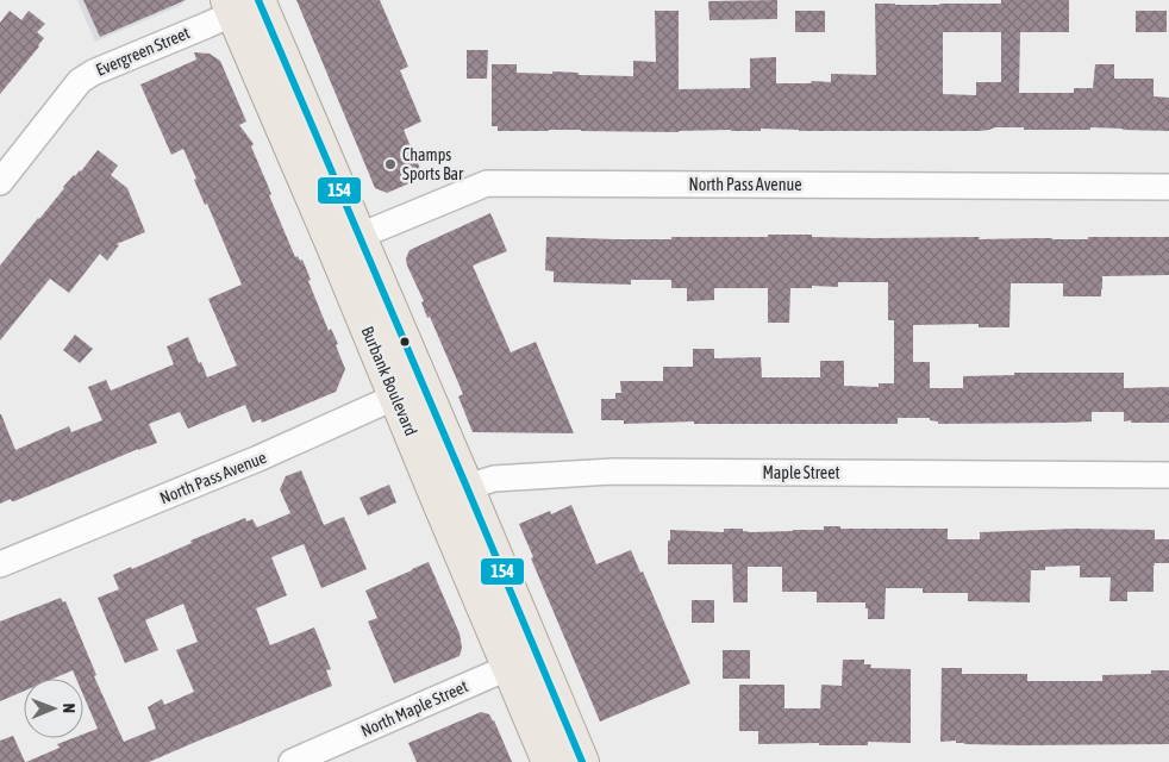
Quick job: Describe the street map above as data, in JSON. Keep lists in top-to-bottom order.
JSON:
{
  "streets": {
    "main road": ["Burbank Boulevard"],
    "street": [
      "Evergreen Street",
      "North Pass Avenue",
      "Maple Street",
      "North Maple Street"
    ]
  },
  "crossings": [
    ["Evergreen Street", "Burbank Boulevard"],
    ["North Pass Avenue", "Burbank Boulevard"],
    ["Burbank Boulevard", "Maple Street"],
    ["Burbank Boulevard", "North Maple Street"]
  ],
  "places": ["Champs Sports Bar"],
  "lines": ["transit line 154"],
  "north": "right"
}
